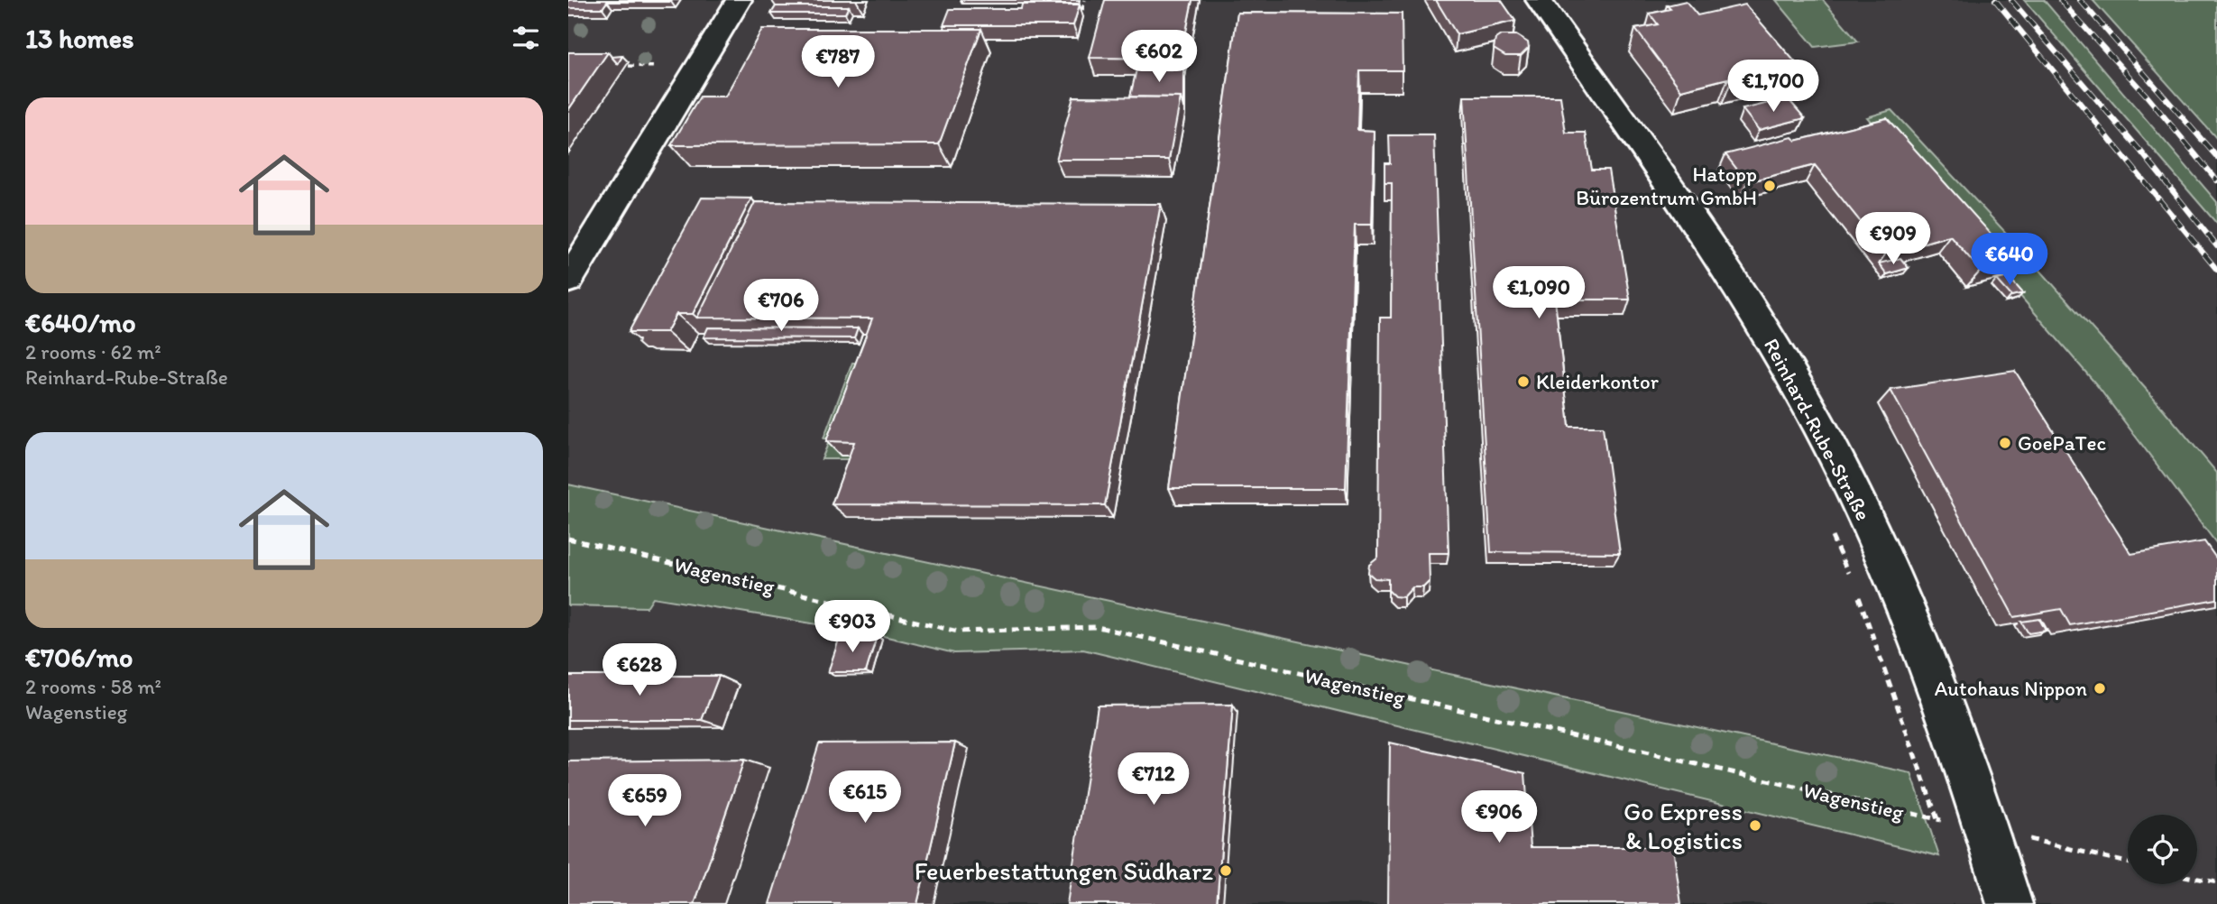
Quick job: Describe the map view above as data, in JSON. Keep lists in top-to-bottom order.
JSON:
{
  "streets": {
    "street": ["Reinhard-Rube-Straße"],
    "path": ["Wagenstieg"]
  },
  "crossings": [
    ["Reinhard-Rube-Straße", "Wagenstieg"]
  ],
  "places": [
    "Hatopp Bürozentrum GmbH",
    "Kleiderkontor",
    "GoePaTec",
    "Autohaus Nippon",
    "Go Express & Logistics",
    "Feuerbestattungen Südharz"
  ],
  "page": {
    "heading": "13 homes",
    "price": [
      "€602",
      "€787",
      "€1,700",
      "€909",
      "€640",
      "€1,090",
      "€706",
      "€903",
      "€628",
      "€712",
      "€615",
      "€659",
      "€906"
    ],
    "list": [
      {
        "name": "€640/mo",
        "note": "2 rooms · 62 m² · Reinhard-Rube-Straße"
      },
      {
        "name": "€706/mo",
        "note": "2 rooms · 58 m² · Wagenstieg"
      }
    ]
  }
}
